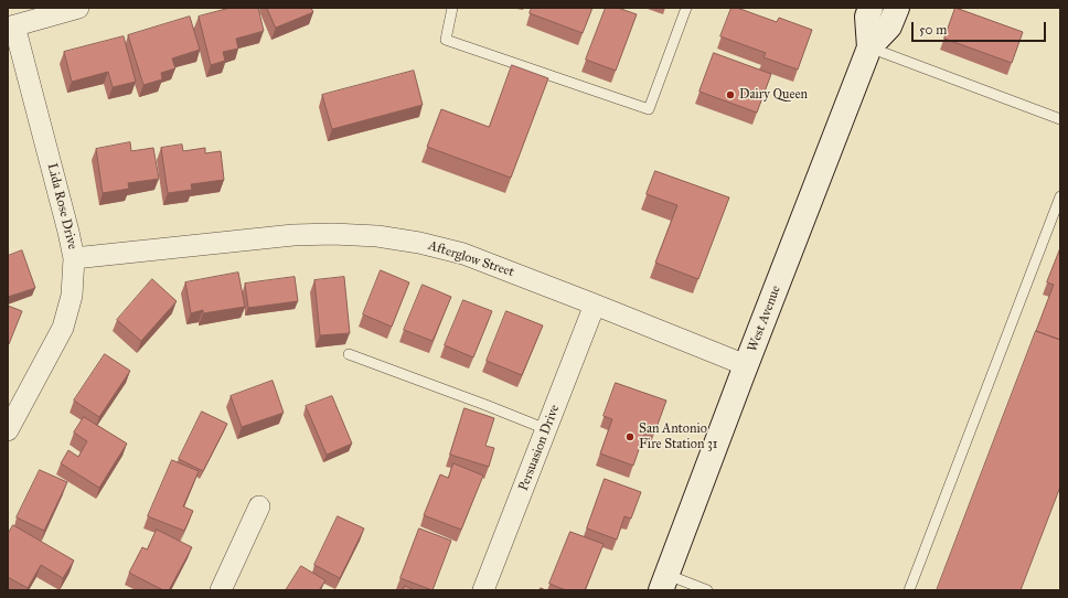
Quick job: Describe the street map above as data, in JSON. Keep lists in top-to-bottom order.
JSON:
{
  "streets": {
    "main road": ["West Avenue"],
    "street": ["Lida Rose Drive", "Afterglow Street", "Persuasion Drive"]
  },
  "crossings": [
    ["Lida Rose Drive", "Afterglow Street"],
    ["Afterglow Street", "West Avenue"],
    ["Afterglow Street", "Persuasion Drive"]
  ],
  "places": ["Dairy Queen", "San Antonio Fire Station 31"],
  "scale_bar": "50 m"
}
